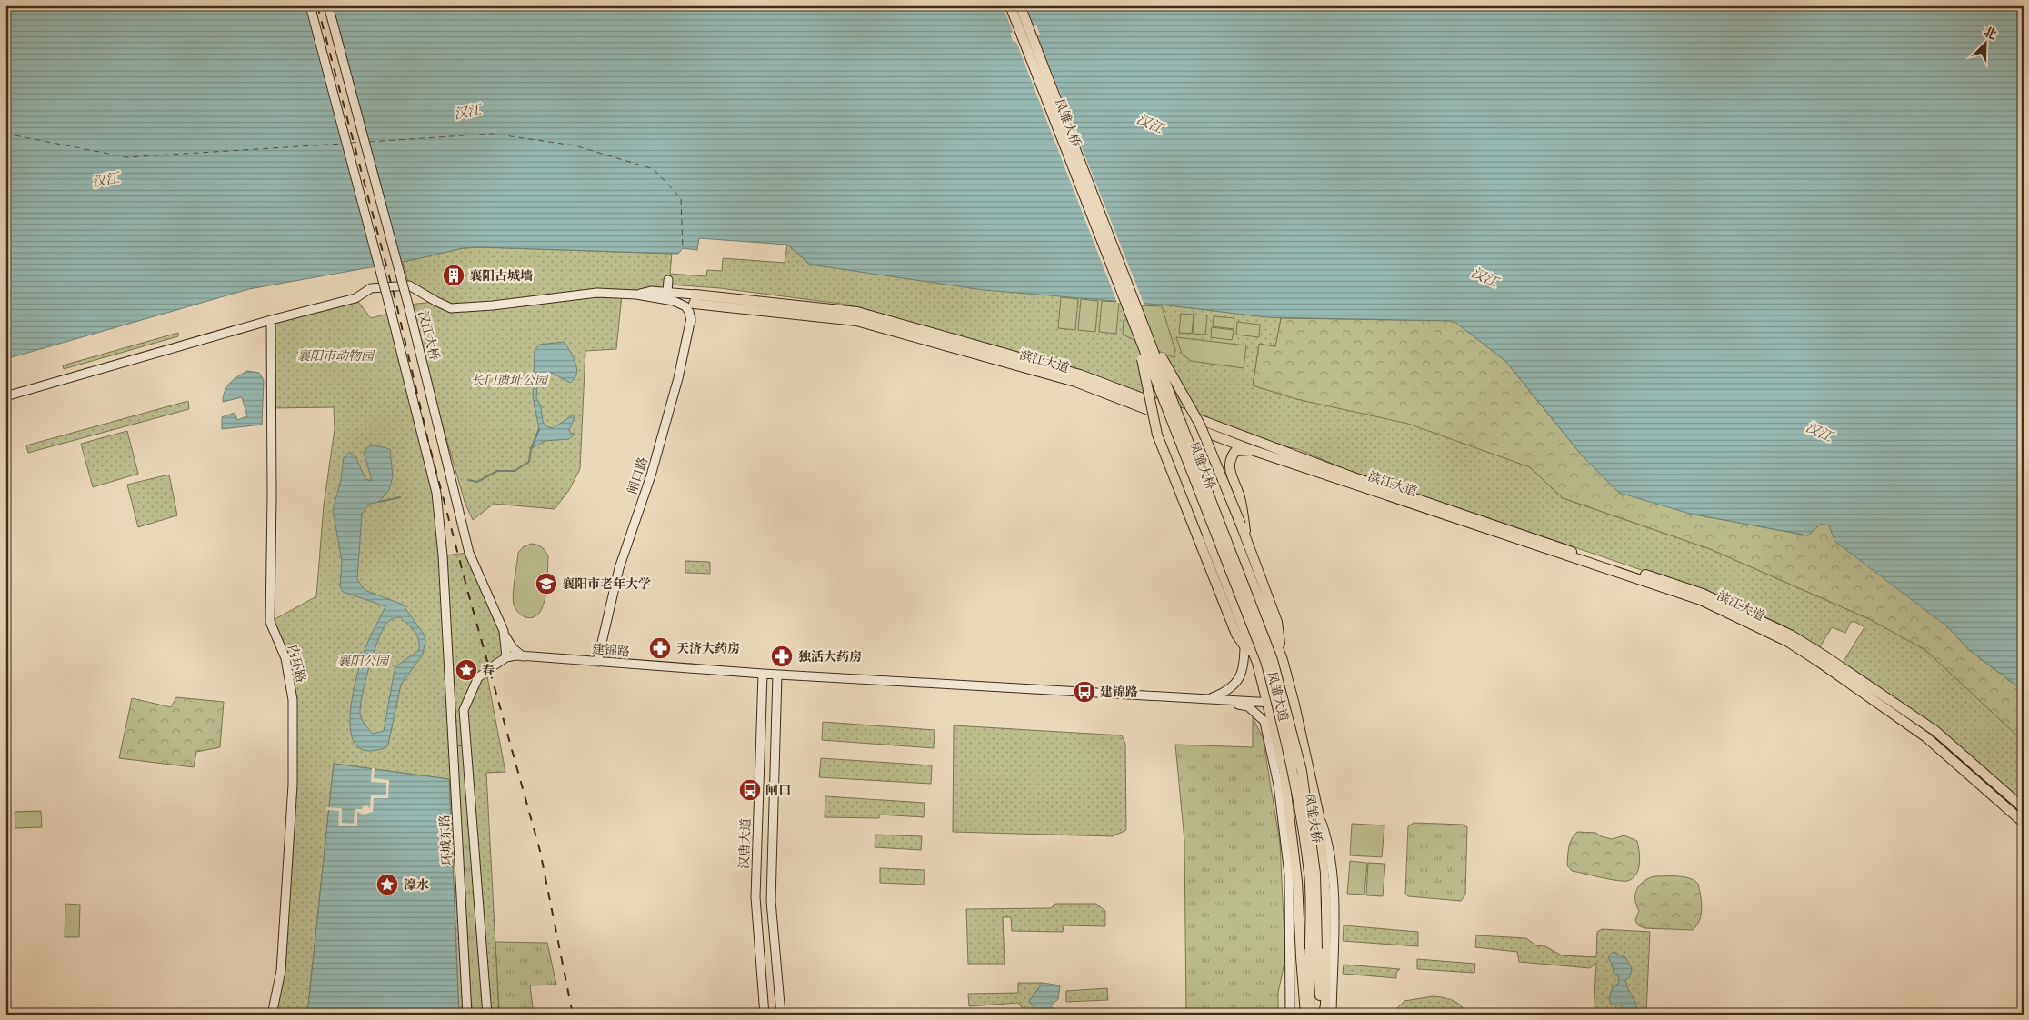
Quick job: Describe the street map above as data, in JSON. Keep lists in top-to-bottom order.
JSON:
{
  "streets": {
    "main road": ["凤雏大桥", "滨江大道", "凤雏大道"],
    "street": [
      "汉江大桥",
      "闸口路",
      "建锦路",
      "内环路",
      "环城东路",
      "汉唐大道"
    ]
  },
  "crossings": [
    ["汉江大桥", "建锦路"],
    ["滨江大道", "闸口路"],
    ["滨江大道", "凤雏大道"],
    ["闸口路", "建锦路"],
    ["建锦路", "凤雏大道"],
    ["建锦路", "汉唐大道"]
  ],
  "water": ["汉江"],
  "parks": ["襄阳市动物园", "长门遗址公园", "襄阳公园"],
  "places": {
    "building": ["襄阳古城墙"],
    "school or university": ["襄阳市老年大学"],
    "pharmacy": ["天济大药房", "独活大药房"],
    "place": ["春", "濠水"],
    "bus stop": ["建锦路", "闸口"]
  },
  "north": "top right"
}
